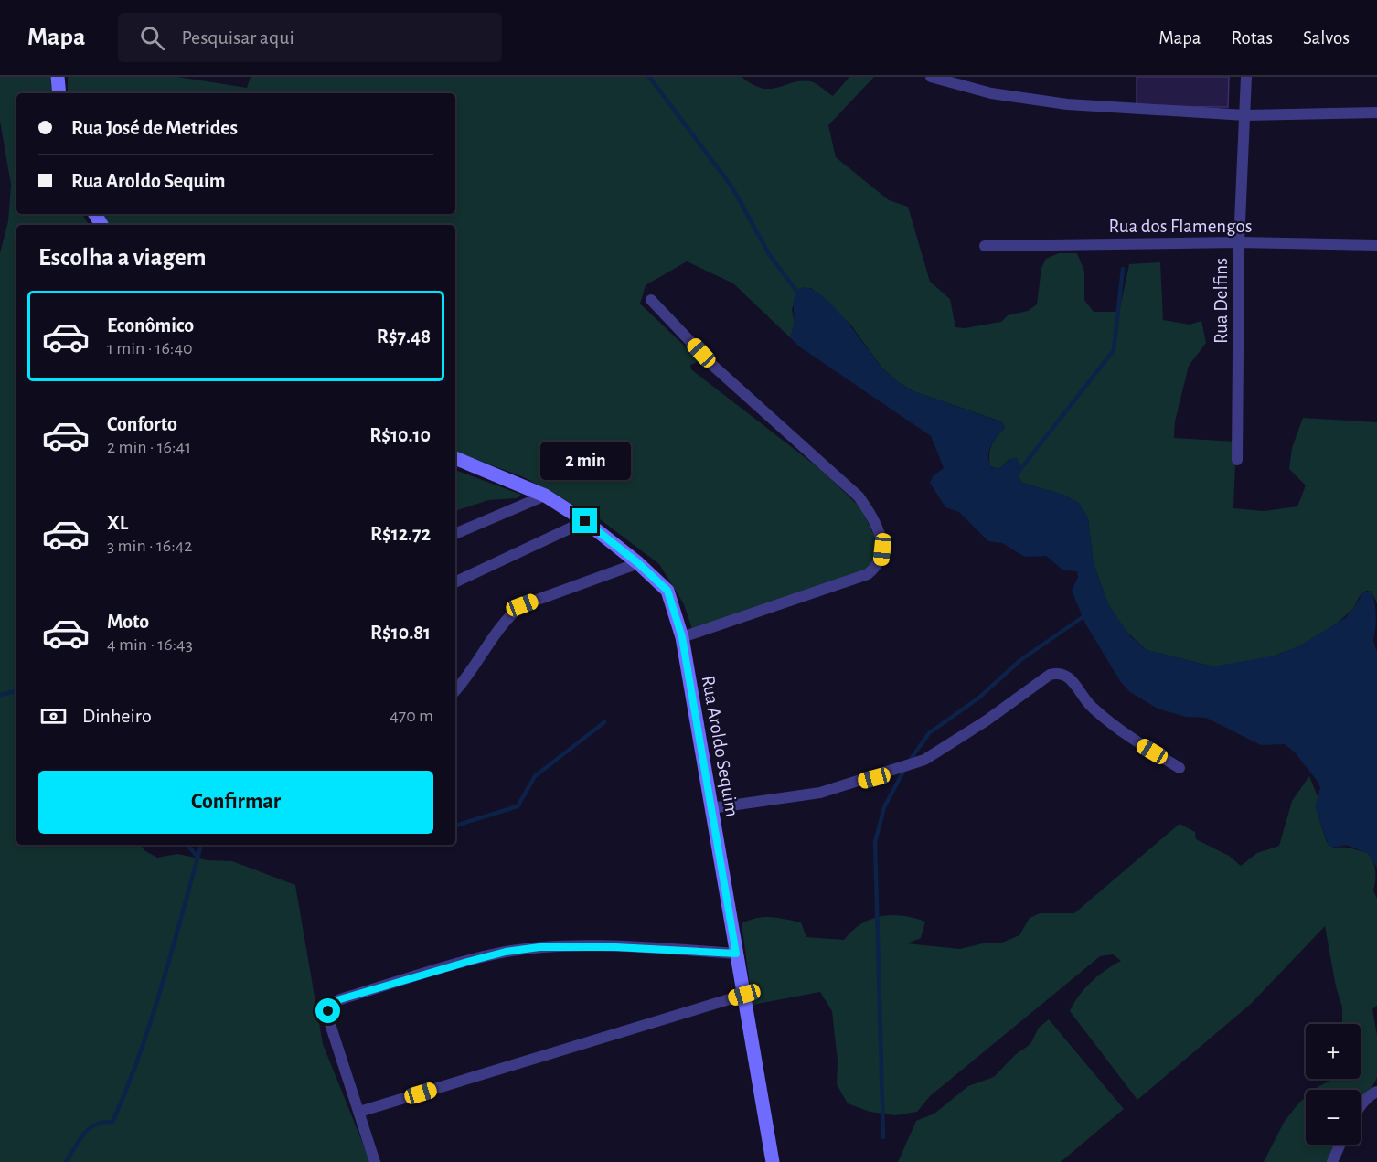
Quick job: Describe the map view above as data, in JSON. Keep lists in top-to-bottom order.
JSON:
{
  "streets": {
    "street": ["Rua dos Flamengos", "Rua Delfins", "Rua Aroldo Sequim"]
  },
  "crossings": [
    ["Rua dos Flamengos", "Rua Delfins"]
  ],
  "page": {
    "header": "Mapa",
    "search": "Pesquisar aqui",
    "nav": ["Mapa", "Rotas", "Salvos"],
    "banner": ["Rua José de Metrides", "Rua Aroldo Sequim"],
    "heading": "Escolha a viagem",
    "list": [
      {
        "name": "Econômico",
        "note": "1 min · 16:40",
        "value": "R$7.48"
      },
      {
        "name": "Conforto",
        "note": "2 min · 16:41",
        "value": "R$10.10"
      },
      {
        "name": "XL",
        "note": "3 min · 16:42",
        "value": "R$12.72"
      },
      {
        "name": "Moto",
        "note": "4 min · 16:43",
        "value": "R$10.81"
      }
    ],
    "bubble": "2 min",
    "pay": ["Dinheiro", "470 m"],
    "buttons": "Confirmar",
    "map_buttons": ["+", "−"]
  }
}
